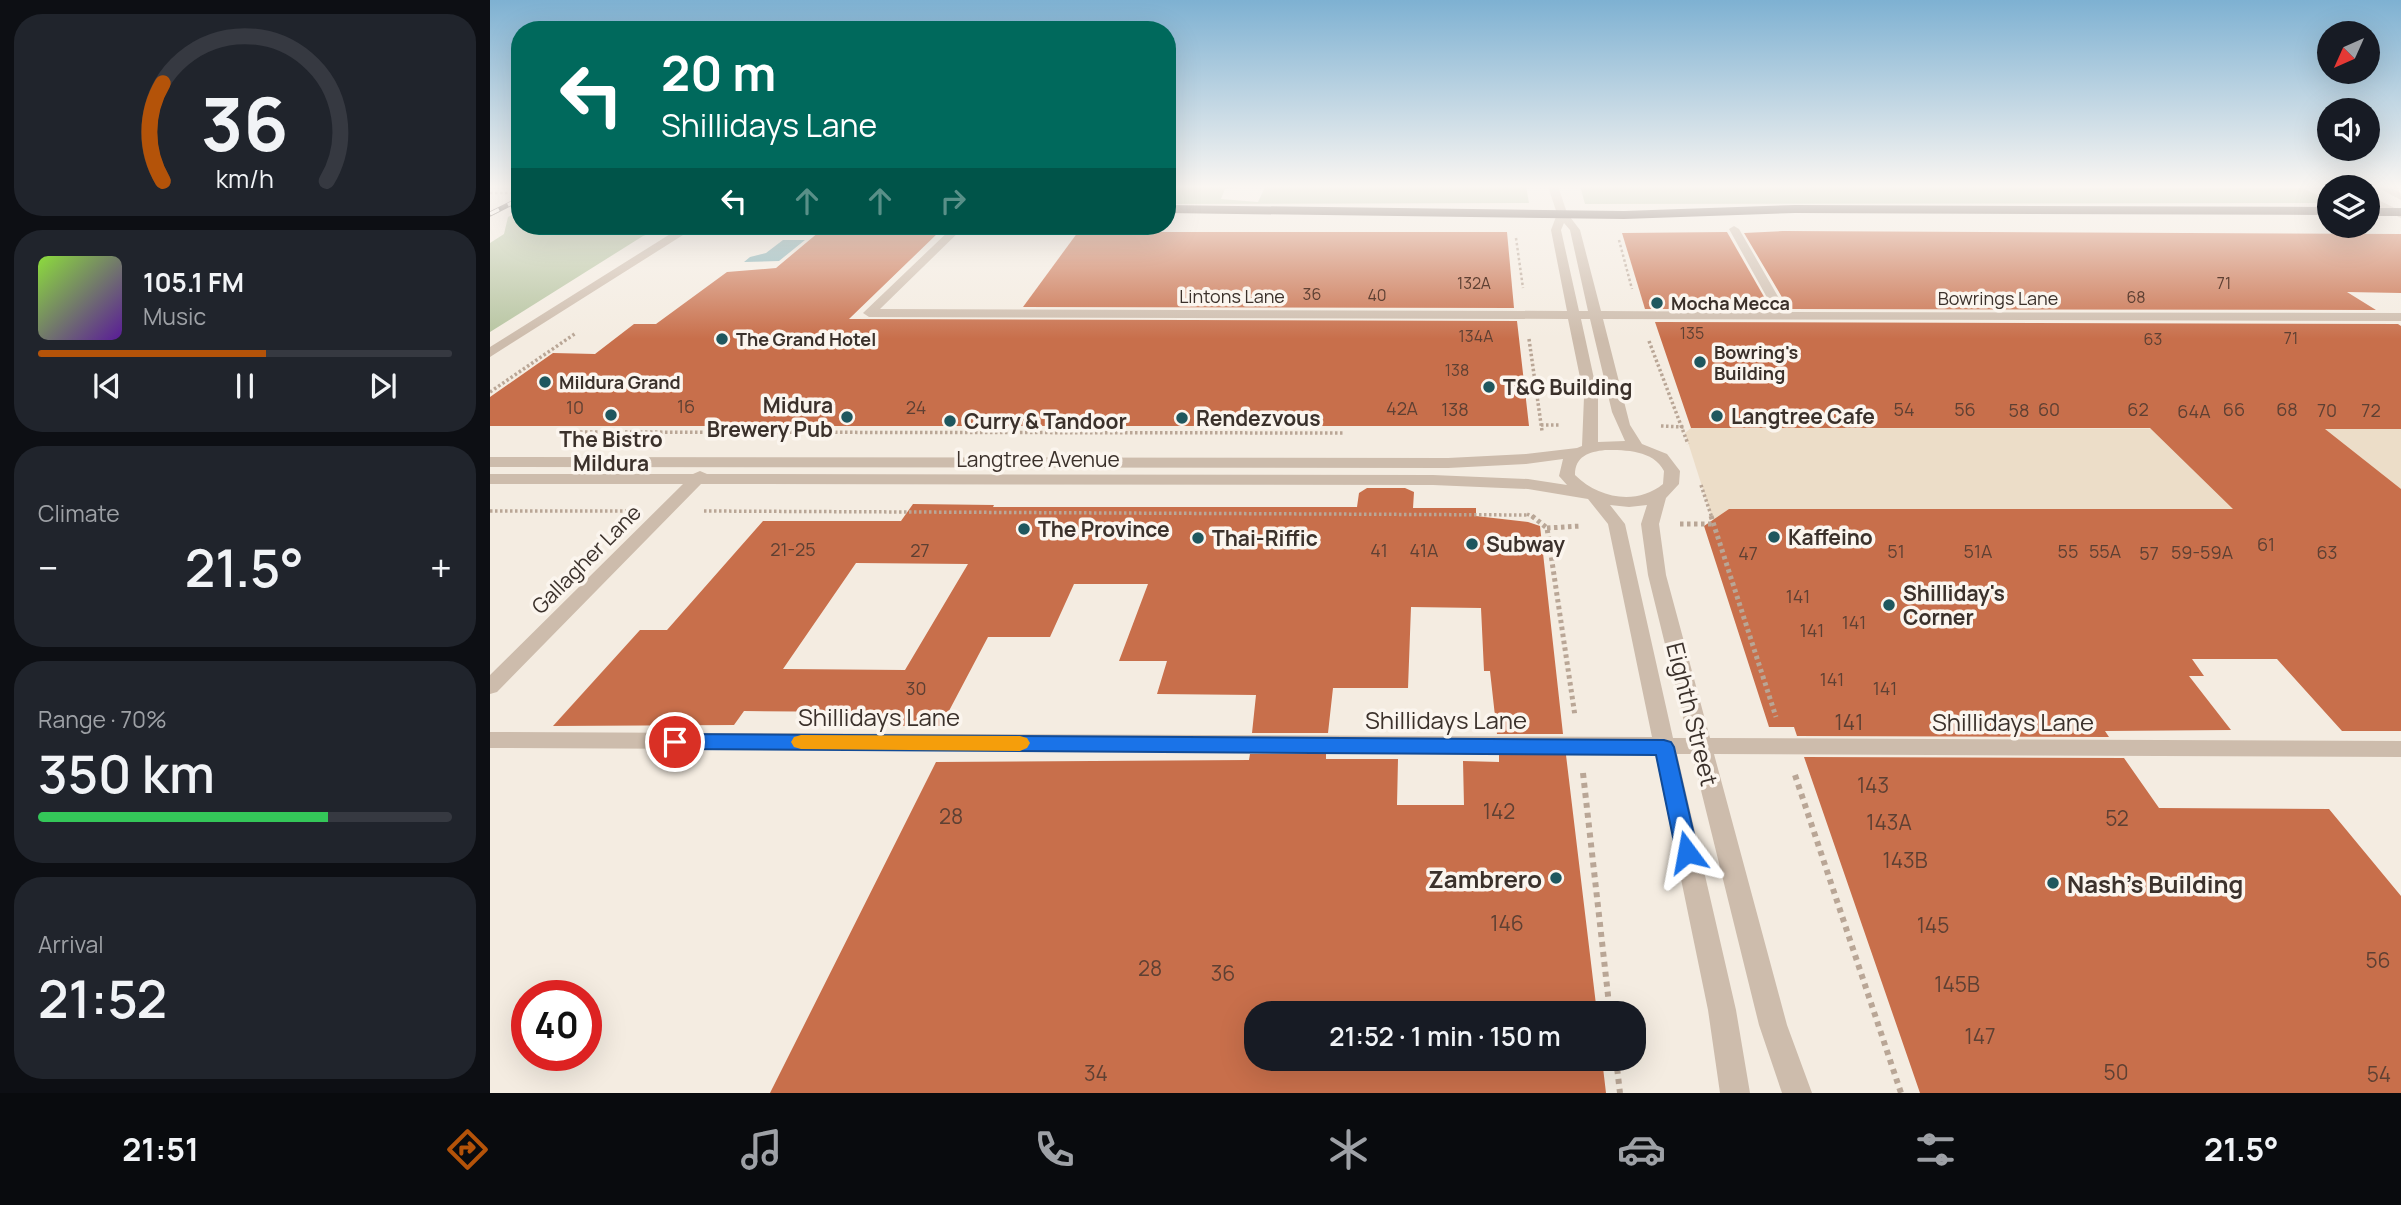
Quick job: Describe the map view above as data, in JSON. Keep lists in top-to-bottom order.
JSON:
{
  "streets": {
    "street": [
      "Lintons Lane",
      "Bowrings Lane",
      "Langtree Avenue",
      "Gallagher Lane",
      "Eighth Street",
      "Shillidays Lane"
    ]
  },
  "crossings": [
    ["Lintons Lane", "Bowrings Lane"],
    ["Langtree Avenue", "Gallagher Lane"],
    ["Langtree Avenue", "Eighth Street"],
    ["Eighth Street", "Shillidays Lane"]
  ],
  "places": [
    "Mocha Mecca",
    "The Grand Hotel",
    "Bowring's Building",
    "Mildura Grand",
    "T&G Building",
    "The Bistro Mildura",
    "Langtree Cafe",
    "Midura Brewery Pub",
    "Rendezvous",
    "Curry & Tandoor",
    "The Province",
    "Kaffeino",
    "Thai-Riffic",
    "Subway",
    "Shilliday's Corner",
    "Zambrero",
    "Nash's Building"
  ],
  "house_numbers": [
    "132A",
    "71",
    "36",
    "40",
    "68",
    "135",
    "134A",
    "71",
    "63",
    "138",
    "16",
    "10",
    "24",
    "42A",
    "138",
    "54",
    "56",
    "60",
    "62",
    "66",
    "68",
    "58",
    "70",
    "72",
    "64A",
    "61",
    "21-25",
    "27",
    "41",
    "41A",
    "51",
    "51A",
    "55",
    "55A",
    "59-59A",
    "63",
    "47",
    "57",
    "141",
    "141",
    "141",
    "141",
    "30",
    "141",
    "141",
    "143",
    "142",
    "28",
    "52",
    "143A",
    "143B",
    "146",
    "145",
    "56",
    "28",
    "36",
    "145B",
    "147",
    "50",
    "34",
    "54"
  ],
  "north": "bottom left",
  "page": {
    "turn": ["20 m", "Shillidays Lane"],
    "song": ["105.1 FM", "Music"],
    "tile": [
      "Climate",
      ["Range · 70%", "350 km"],
      ["Arrival", "21:52"]
    ],
    "heat": ["−", "21.5°", "+"],
    "limit": "40",
    "trip": "21:52 · 1 min · 150 m",
    "tabs": ["21:51", "21.5°"],
    "gauge": ["36", "km/h"]
  }
}
